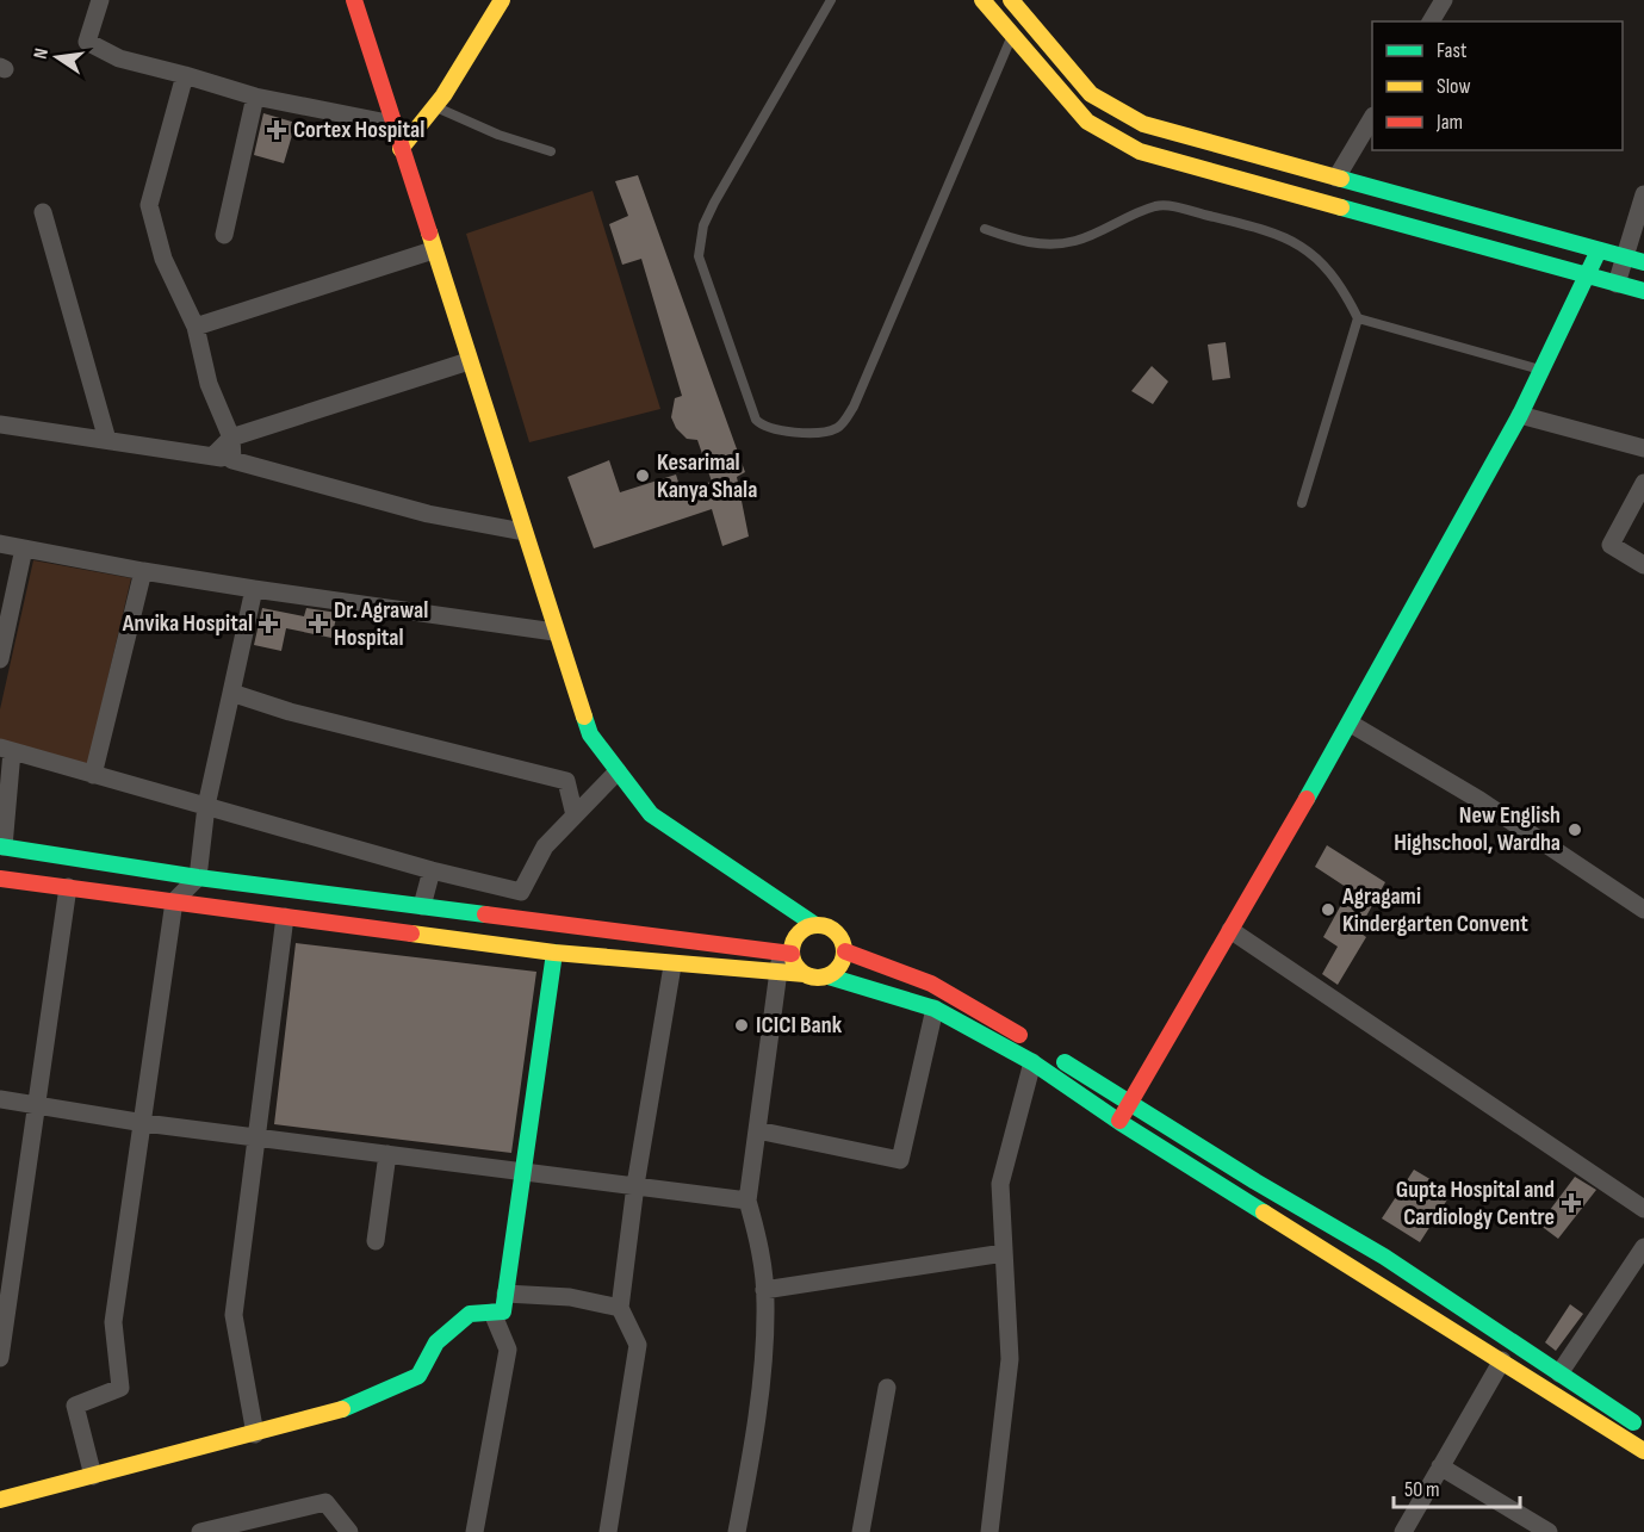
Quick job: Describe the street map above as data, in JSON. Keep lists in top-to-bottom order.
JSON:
{
  "places": {
    "health": [
      "Cortex Hospital",
      "Anvika Hospital",
      "Dr. Agrawal Hospital",
      "Gupta Hospital and Cardiology Centre"
    ],
    "other": [
      "Kesarimal Kanya Shala",
      "New English Highschool, Wardha",
      "Agragami Kindergarten Convent",
      "ICICI Bank"
    ]
  },
  "legend": ["Fast", "Slow", "Jam"],
  "scale_bar": "50 m",
  "north": "left"
}
